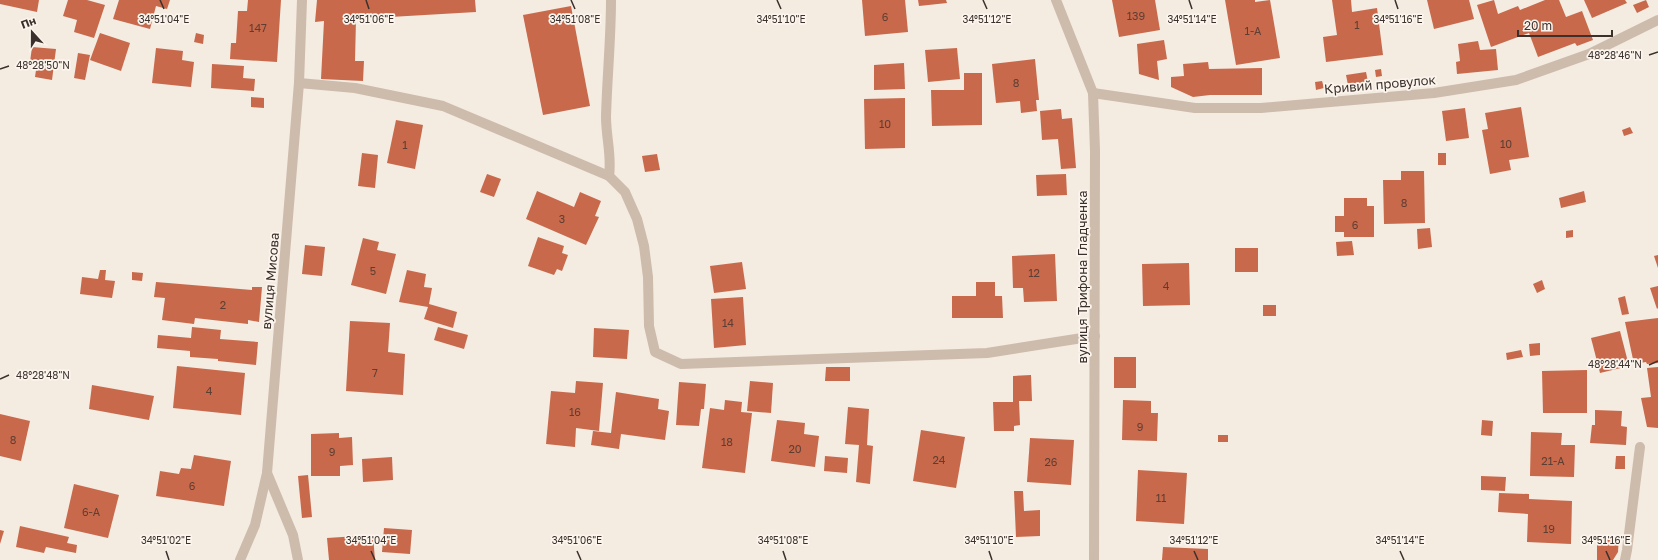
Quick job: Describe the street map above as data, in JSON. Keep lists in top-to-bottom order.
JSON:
{
  "streets": {
    "street": ["Кривий провулок", "вулиця Трифона Гладченка", "вулиця Мисова"]
  },
  "crossings": [
    ["Кривий провулок", "вулиця Трифона Гладченка"]
  ],
  "house_numbers": [
    "139",
    "6",
    "1",
    "147",
    "1-А",
    "8",
    "10",
    "10",
    "1",
    "8",
    "3",
    "6",
    "5",
    "12",
    "4",
    "2",
    "14",
    "7",
    "4",
    "16",
    "9",
    "8",
    "18",
    "20",
    "9",
    "24",
    "21-А",
    "26",
    "6",
    "11",
    "6-А",
    "19"
  ],
  "scale_bar": "20 m",
  "north": "top",
  "coordinates": [
    "34°51'04\"E",
    "34°51'06\"E",
    "34°51'08\"E",
    "34°51'10\"E",
    "34°51'12\"E",
    "34°51'14\"E",
    "34°51'16\"E",
    "48°28'46\"N",
    "48°28'50\"N",
    "48°28'44\"N",
    "48°28'48\"N",
    "34°51'02\"E"
  ]
}
